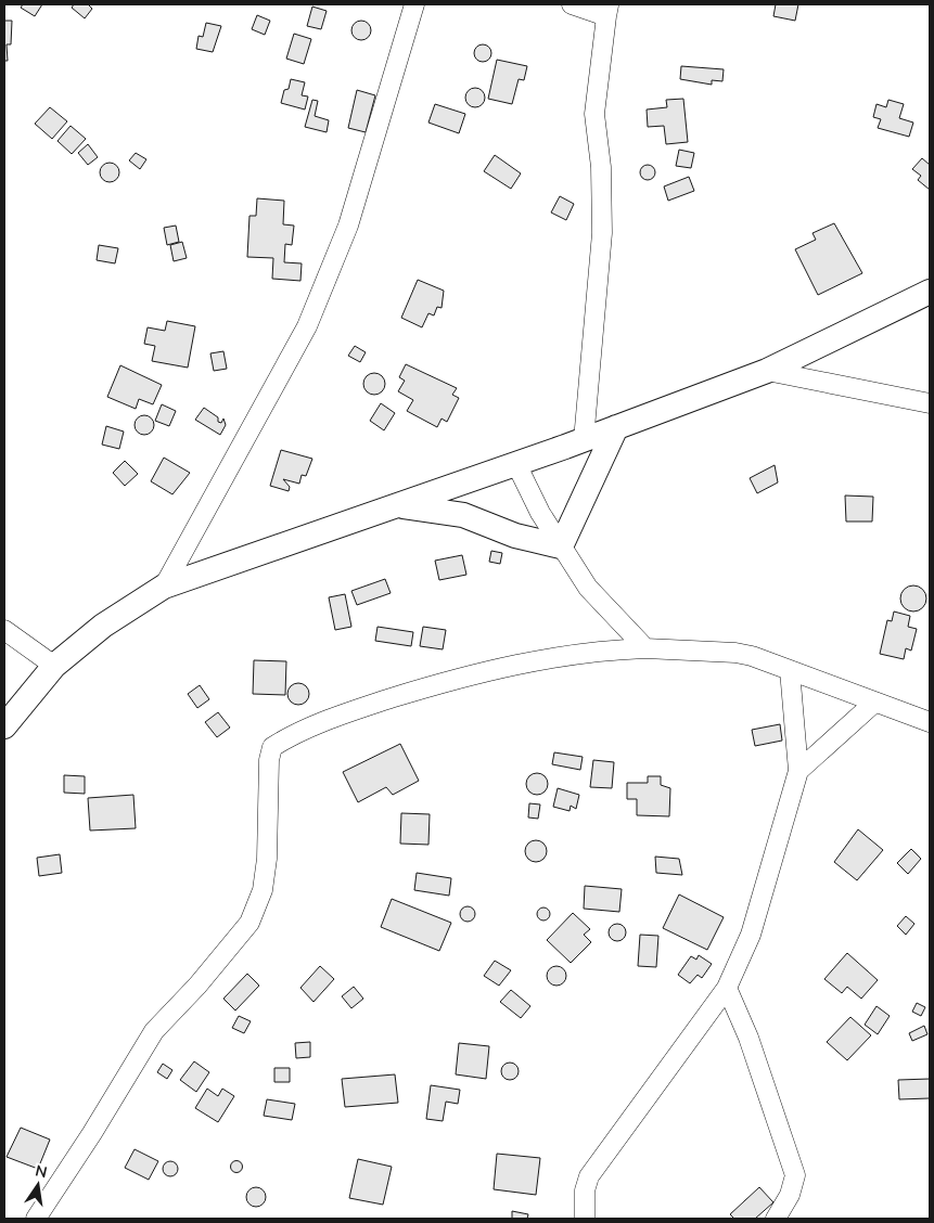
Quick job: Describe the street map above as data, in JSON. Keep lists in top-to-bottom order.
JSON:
{
  "north": "top"
}
